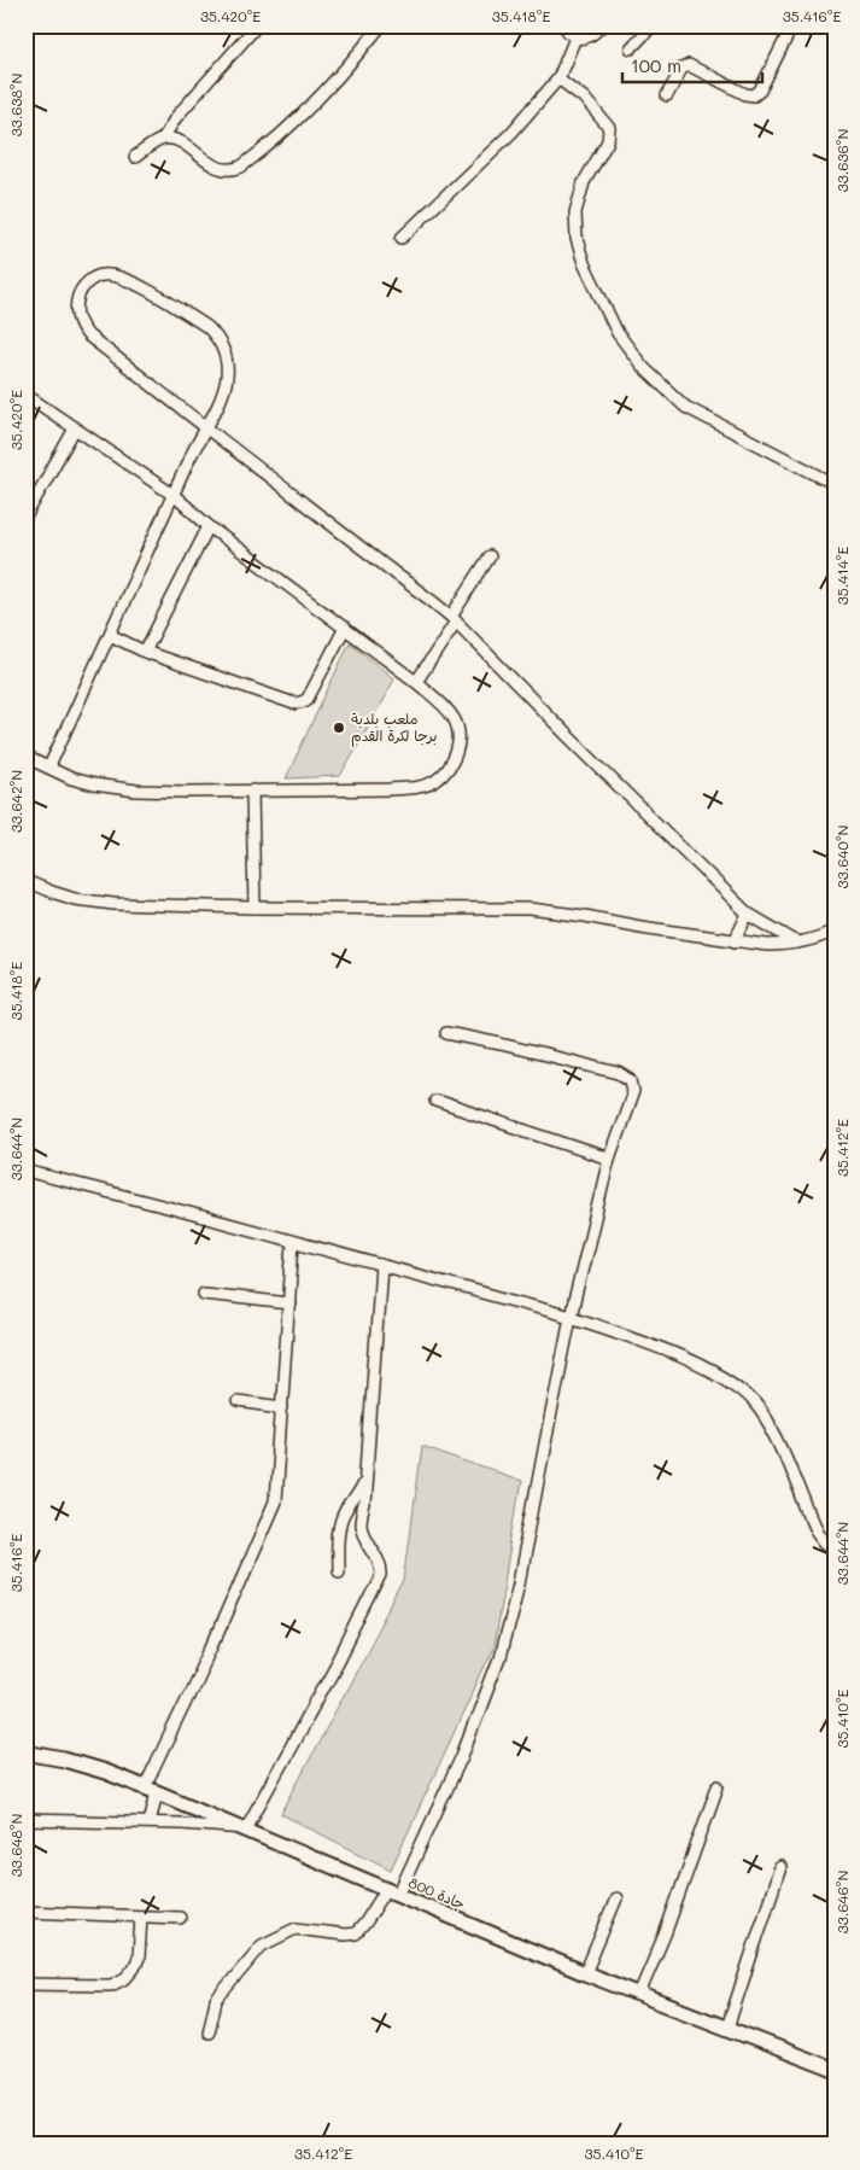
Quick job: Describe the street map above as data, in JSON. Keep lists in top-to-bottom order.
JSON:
{
  "streets": {
    "main road": ["جادة 800"]
  },
  "places": ["ملعب بلدبة برجا لكرة القدم"],
  "scale_bar": "100 m",
  "coordinates": [
    "35.420°E",
    "35.418°E",
    "35.416°E",
    "33.638°N",
    "33.636°N",
    "35.414°E",
    "33.642°N",
    "33.640°N",
    "35.412°E",
    "33.644°N",
    "35.410°E",
    "33.648°N",
    "33.646°N"
  ]
}
